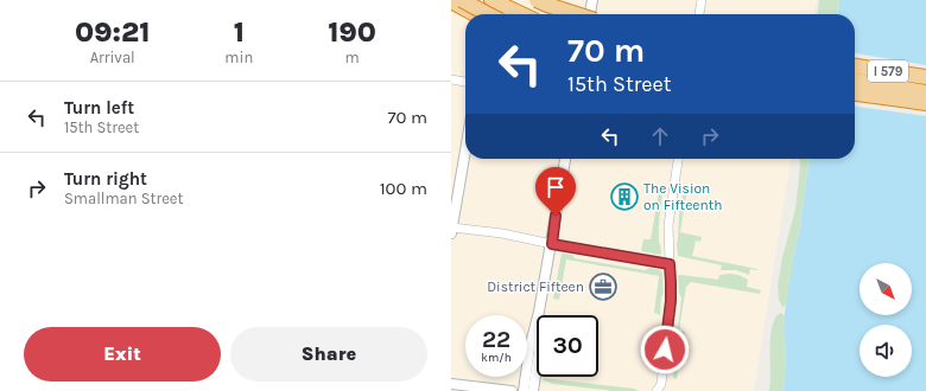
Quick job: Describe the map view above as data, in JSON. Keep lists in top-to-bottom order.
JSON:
{
  "streets": {
    "highway": ["I 579"]
  },
  "places": {
    "building": ["The Vision on Fifteenth"],
    "office": ["District Fifteen"]
  },
  "north": "bottom right",
  "page": {
    "eta": [
      "09:21",
      "Arrival",
      "1",
      "min",
      "190",
      "m"
    ],
    "turn": ["70 m", "15th Street"],
    "list": [
      {
        "name": "Turn left",
        "note": "15th Street",
        "value": "70 m"
      },
      {
        "name": "Turn right",
        "note": "Smallman Street",
        "value": "100 m"
      }
    ],
    "speed": "22 km/h",
    "limit": "30",
    "buttons": ["Exit", "Share"]
  }
}
